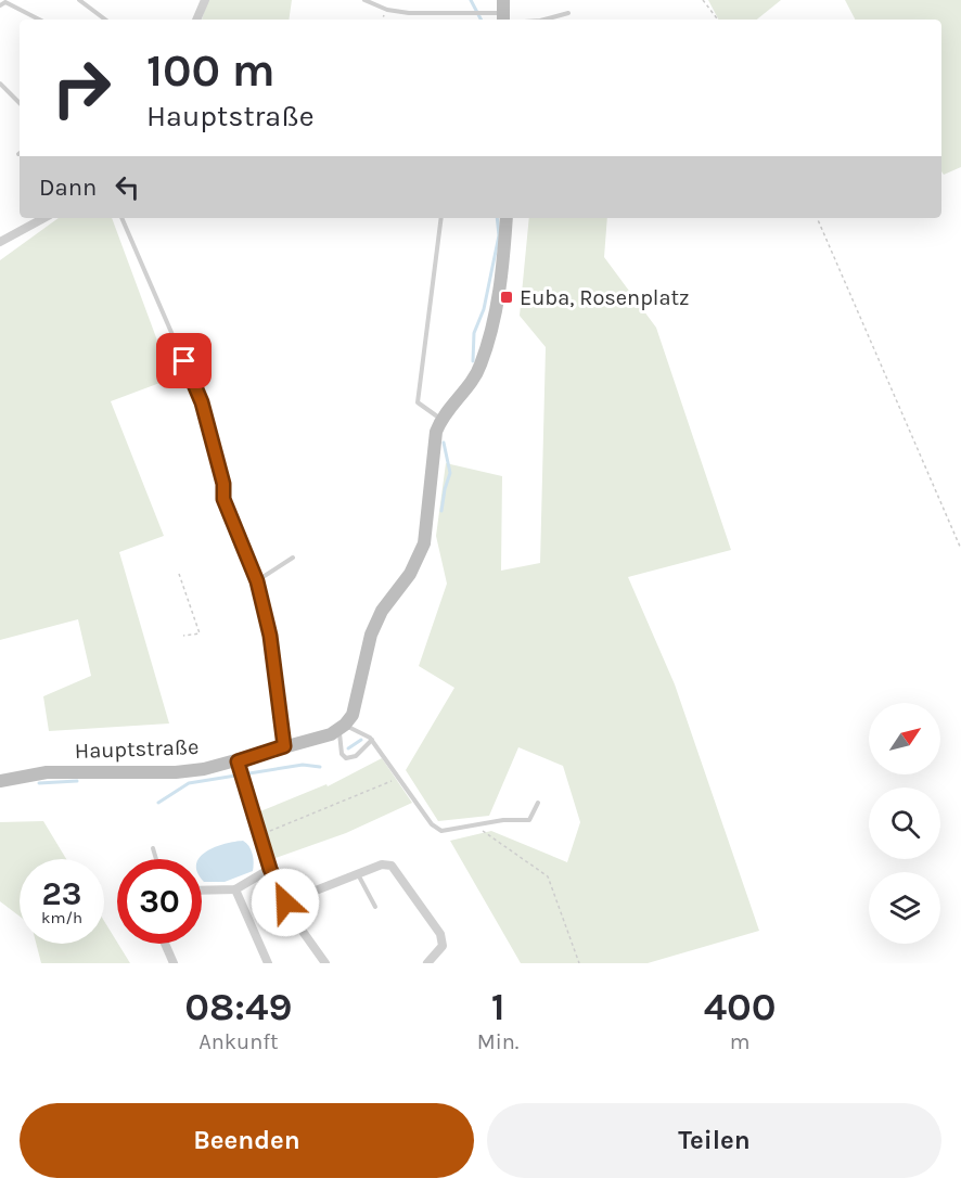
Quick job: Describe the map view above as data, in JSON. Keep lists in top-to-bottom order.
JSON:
{
  "streets": {
    "street": ["Hauptstraße"]
  },
  "places": {
    "transit": ["Euba, Rosenplatz"]
  },
  "north": "top right",
  "page": {
    "turn": ["100 m", "Hauptstraße"],
    "then": "Dann",
    "speed": "23 km/h",
    "limit": "30",
    "eta": [
      "08:49",
      "Ankunft",
      "1",
      "Min.",
      "400",
      "m"
    ],
    "buttons": ["Beenden", "Teilen"]
  }
}
